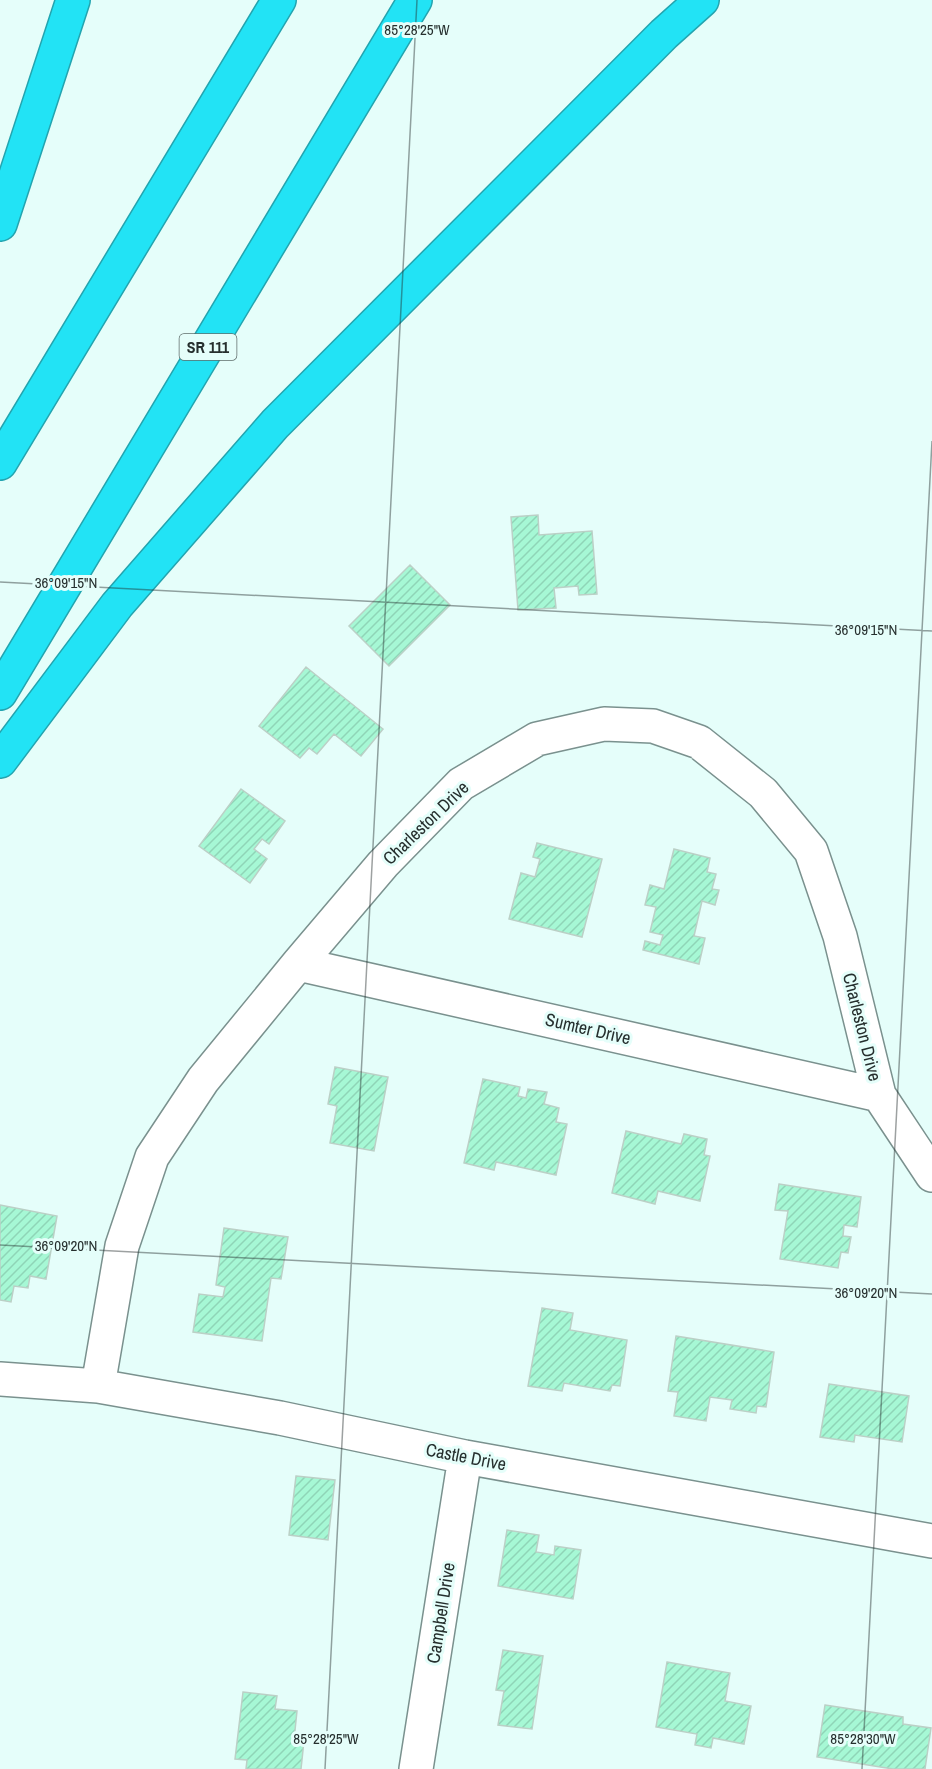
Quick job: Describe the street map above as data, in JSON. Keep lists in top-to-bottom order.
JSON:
{
  "streets": {
    "highway": ["SR 111"],
    "street": [
      "Charleston Drive",
      "Sumter Drive",
      "Castle Drive",
      "Campbell Drive"
    ]
  },
  "crossings": [
    ["Charleston Drive", "Sumter Drive"],
    ["Charleston Drive", "Castle Drive"],
    ["Castle Drive", "Campbell Drive"]
  ],
  "coordinates": [
    "85°28'25\"W",
    "36°09'15\"N",
    "36°09'20\"N",
    "85°28'30\"W"
  ]
}
